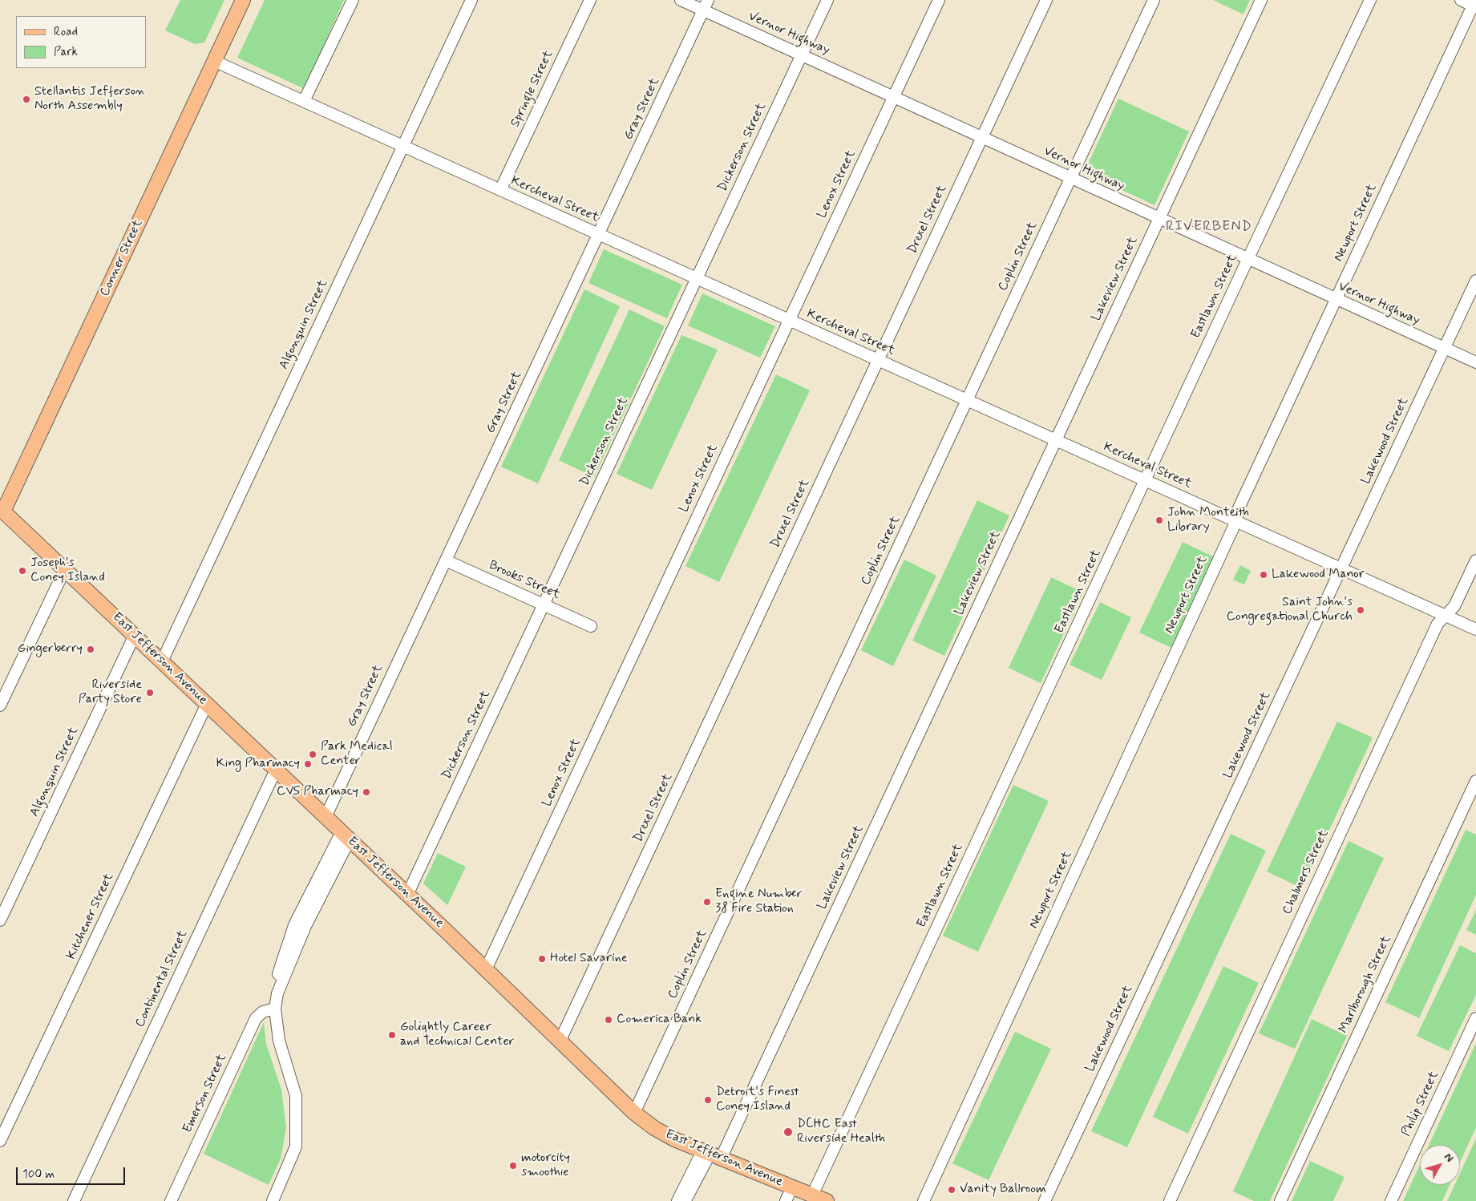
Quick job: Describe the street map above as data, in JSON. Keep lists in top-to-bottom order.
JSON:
{
  "streets": {
    "main road": ["Conner Street", "East Jefferson Avenue"],
    "street": [
      "Vernor Highway",
      "Springle Street",
      "Gray Street",
      "Dickerson Street",
      "Lenox Street",
      "Kercheval Street",
      "Drexel Street",
      "Newport Street",
      "Coplin Street",
      "Lakeview Street",
      "Eastlawn Street",
      "Algonquin Street",
      "Lakewood Street",
      "Brooks Street",
      "Chalmers Street",
      "Kitchener Street",
      "Continental Street",
      "Marlborough Street",
      "Emerson Street",
      "Philip Street"
    ]
  },
  "crossings": [
    ["Vernor Highway", "Gray Street"],
    ["Vernor Highway", "Dickerson Street"],
    ["Vernor Highway", "Lenox Street"],
    ["Vernor Highway", "Drexel Street"],
    ["Vernor Highway", "Newport Street"],
    ["Vernor Highway", "Coplin Street"],
    ["Vernor Highway", "Lakeview Street"],
    ["Vernor Highway", "Eastlawn Street"],
    ["Vernor Highway", "Lakewood Street"],
    ["Springle Street", "Kercheval Street"],
    ["Gray Street", "Kercheval Street"],
    ["Gray Street", "Brooks Street"],
    ["Gray Street", "East Jefferson Avenue"],
    ["Dickerson Street", "Kercheval Street"],
    ["Dickerson Street", "Brooks Street"],
    ["Dickerson Street", "East Jefferson Avenue"],
    ["Lenox Street", "Kercheval Street"],
    ["Lenox Street", "East Jefferson Avenue"],
    ["Kercheval Street", "Drexel Street"],
    ["Kercheval Street", "Newport Street"],
    ["Kercheval Street", "Coplin Street"],
    ["Kercheval Street", "Conner Street"],
    ["Kercheval Street", "Lakeview Street"],
    ["Kercheval Street", "Eastlawn Street"],
    ["Kercheval Street", "Algonquin Street"],
    ["Kercheval Street", "Lakewood Street"],
    ["Kercheval Street", "Chalmers Street"],
    ["Drexel Street", "East Jefferson Avenue"],
    ["Coplin Street", "East Jefferson Avenue"],
    ["Conner Street", "East Jefferson Avenue"],
    ["Lakeview Street", "East Jefferson Avenue"],
    ["Eastlawn Street", "East Jefferson Avenue"],
    ["Algonquin Street", "East Jefferson Avenue"],
    ["East Jefferson Avenue", "Kitchener Street"],
    ["East Jefferson Avenue", "Continental Street"]
  ],
  "districts": ["RIVERBEND"],
  "places": [
    "Stellantis Jefferson North Assembly",
    "John Monteith Library",
    "Joseph's Coney Island",
    "Lakewood Manor",
    "Saint John's Congregational Church",
    "Gingerberry",
    "Riverside Party Store",
    "Park Medical Center",
    "King Pharmacy",
    "CVS Pharmacy",
    "Engine Number 38 Fire Station",
    "Hotel Savarine",
    "Comerica Bank",
    "Golightly Career and Technical Center",
    "Detroit's Finest Coney Island",
    "DCHC East Riverside Health",
    "motorcity smoothie",
    "Vanity Ballroom"
  ],
  "legend": ["Road", "Park"],
  "scale_bar": "100 m",
  "north": "top right"
}
